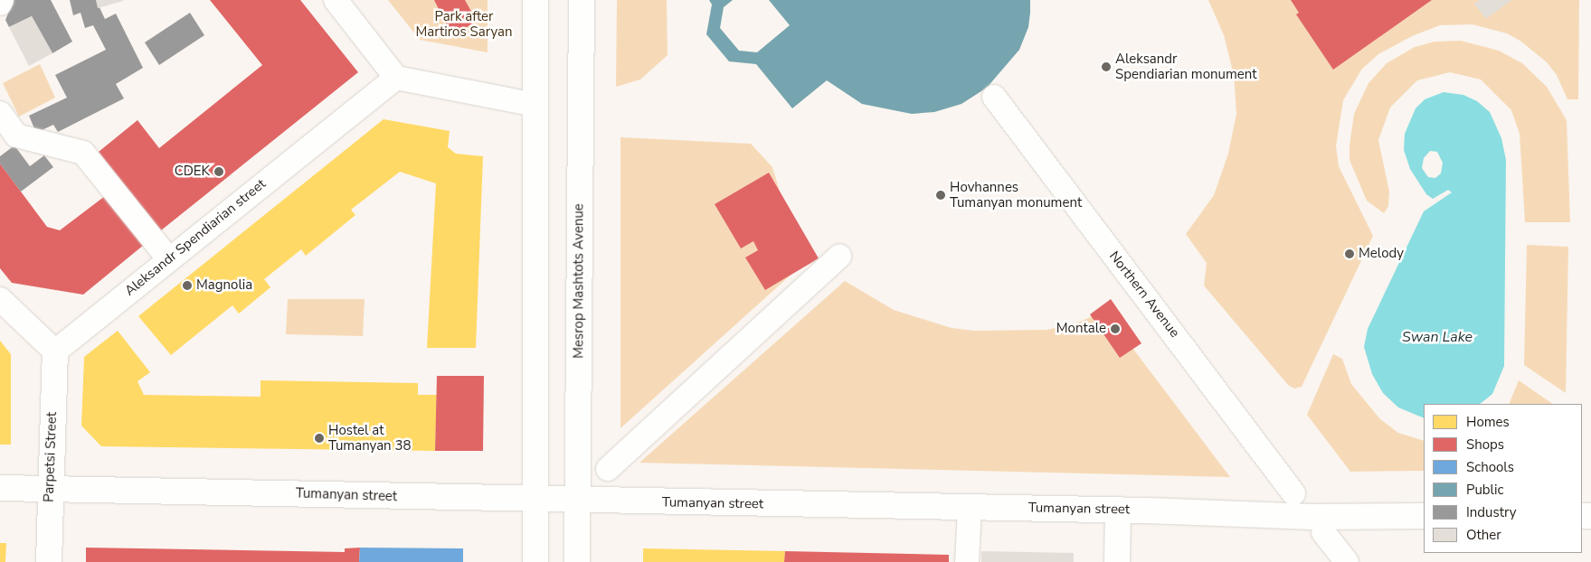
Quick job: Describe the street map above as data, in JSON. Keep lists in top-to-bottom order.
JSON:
{
  "streets": {
    "main road": ["Mesrop Mashtots Avenue", "Parpetsi Street", "Tumanyan street"],
    "street": ["Aleksandr Spendiarian street", "Northern Avenue"]
  },
  "crossings": [
    ["Aleksandr Spendiarian street", "Parpetsi Street"],
    ["Mesrop Mashtots Avenue", "Tumanyan street"],
    ["Parpetsi Street", "Tumanyan street"]
  ],
  "water": ["Swan Lake"],
  "parks": ["Park after Martiros Saryan"],
  "places": [
    "Aleksandr Spendiarian monument",
    "CDEK",
    "Hovhannes Tumanyan monument",
    "Melody",
    "Magnolia",
    "Montale",
    "Hostel at Tumanyan 38"
  ],
  "legend": [
    "Homes",
    "Shops",
    "Schools",
    "Public",
    "Industry",
    "Other"
  ]
}
